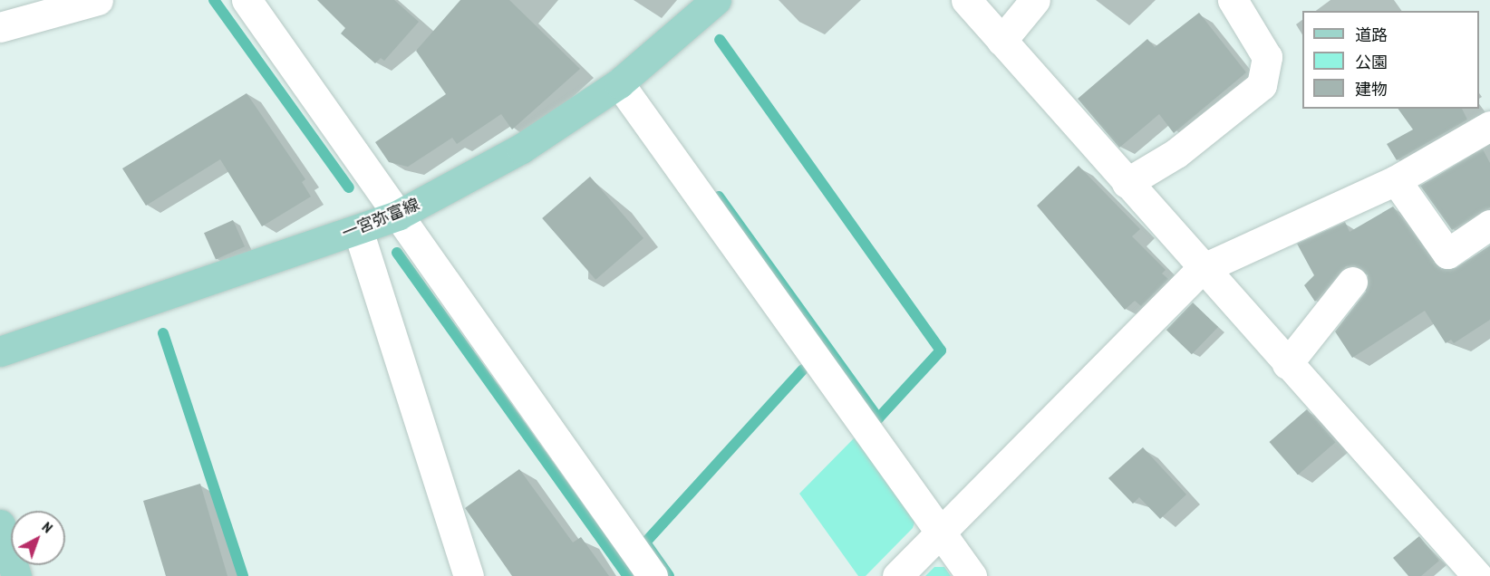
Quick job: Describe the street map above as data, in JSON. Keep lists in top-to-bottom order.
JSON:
{
  "streets": {
    "main road": ["一宮弥富線"]
  },
  "legend": ["道路", "公園", "建物"],
  "north": "top right"
}
